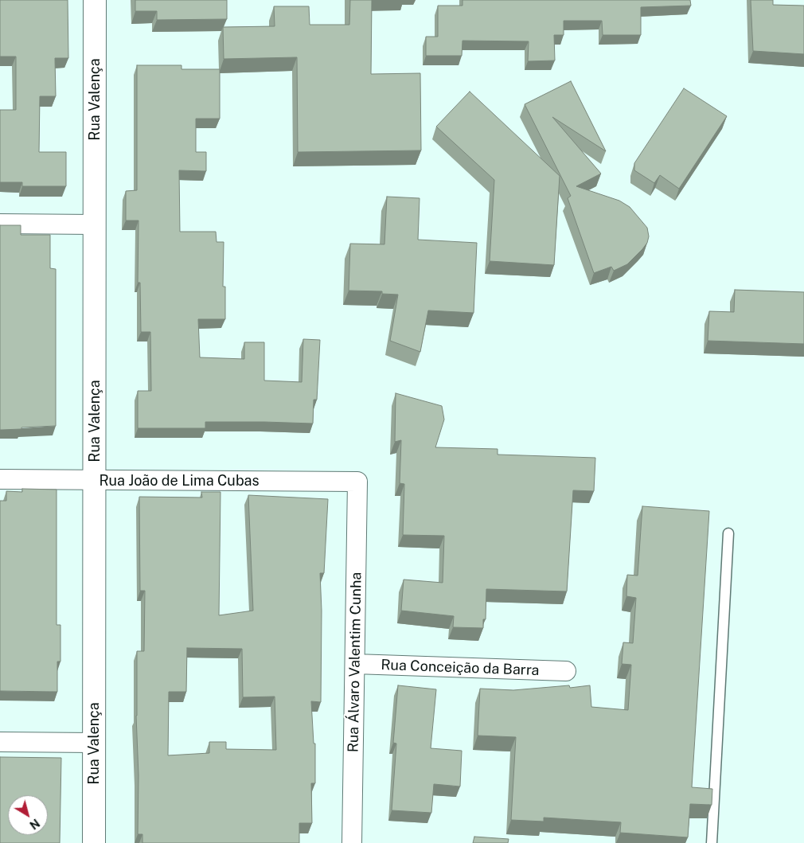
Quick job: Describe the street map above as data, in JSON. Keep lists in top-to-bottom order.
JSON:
{
  "streets": {
    "main road": ["Rua Valença"],
    "street": ["Rua João de Lima Cubas", "Rua Álvaro Valentim Cunha", "Rua Conceição da Barra"]
  },
  "crossings": [
    ["Rua Valença", "Rua João de Lima Cubas"],
    ["Rua João de Lima Cubas", "Rua Álvaro Valentim Cunha"],
    ["Rua Álvaro Valentim Cunha", "Rua Conceição da Barra"]
  ],
  "north": "bottom right"
}
